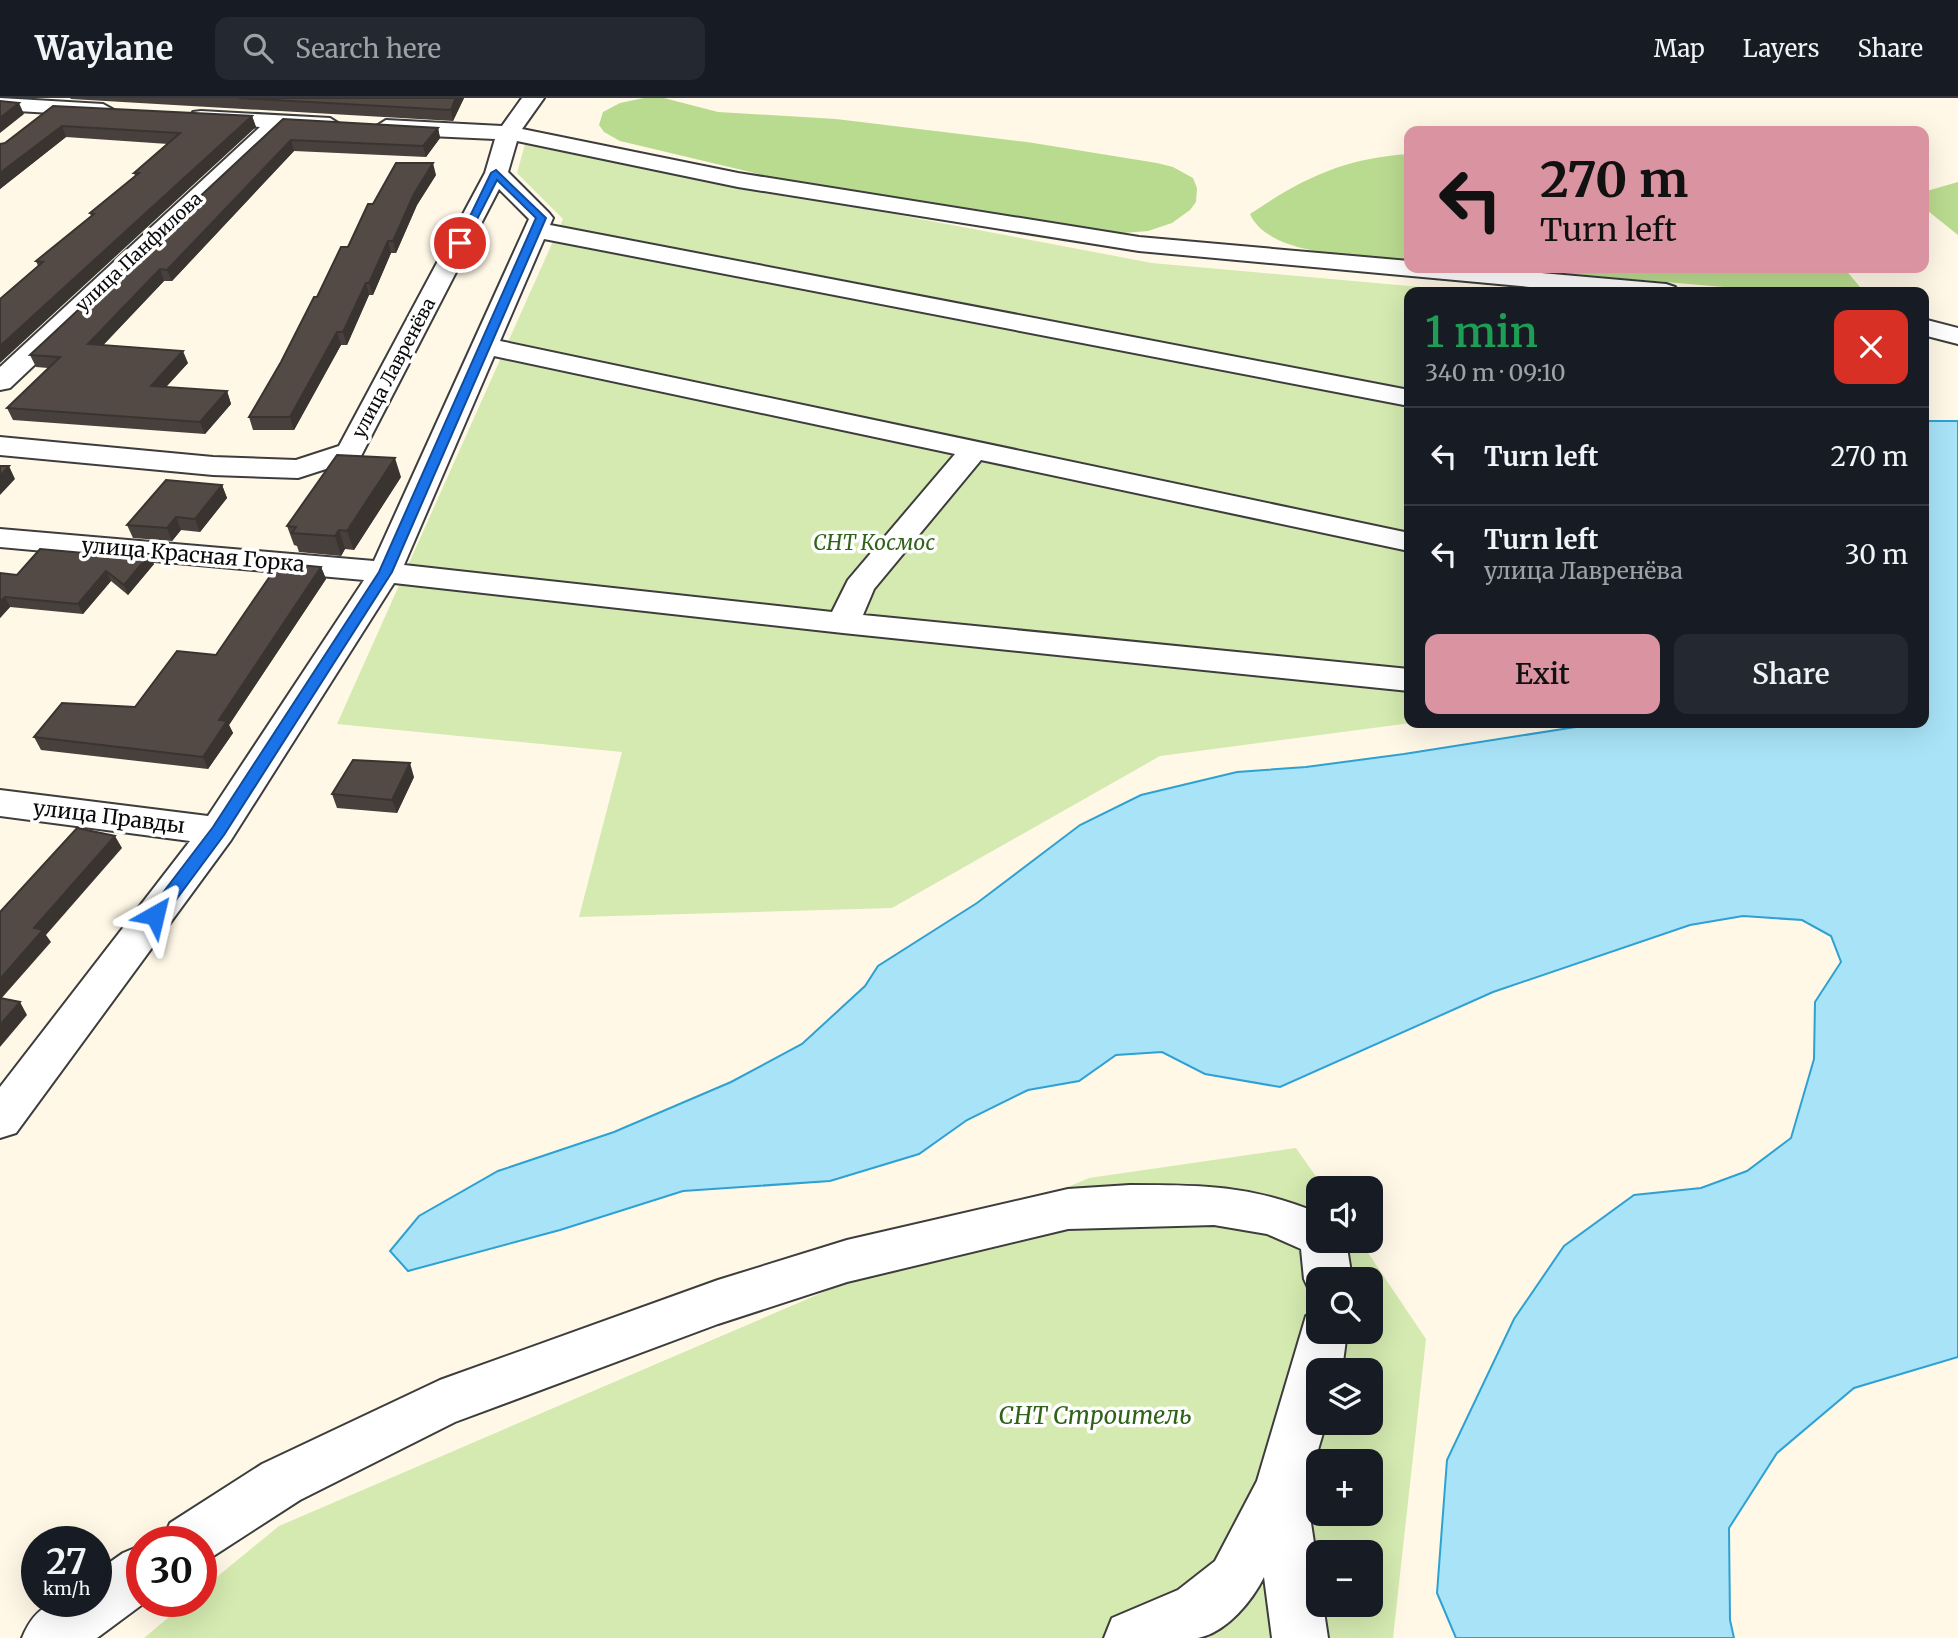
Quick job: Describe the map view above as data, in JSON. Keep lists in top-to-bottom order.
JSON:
{
  "streets": {
    "street": [
      "улица Панфилова",
      "улица Лавренёва",
      "улица Красная Горка",
      "улица Правды"
    ]
  },
  "parks": ["СНТ Космос", "СНТ Строитель"],
  "page": {
    "header": "Waylane",
    "search": "Search here",
    "nav": ["Map", "Layers", "Share"],
    "turn": ["270 m", "Turn left"],
    "heading": ["1 min", "340 m · 09:10"],
    "list": [
      {
        "name": "Turn left",
        "value": "270 m"
      },
      {
        "name": "Turn left",
        "note": "улица Лавренёва",
        "value": "30 m"
      }
    ],
    "buttons": ["Exit", "Share"],
    "map_buttons": ["+", "−"],
    "speed": "27 km/h",
    "limit": "30"
  }
}
